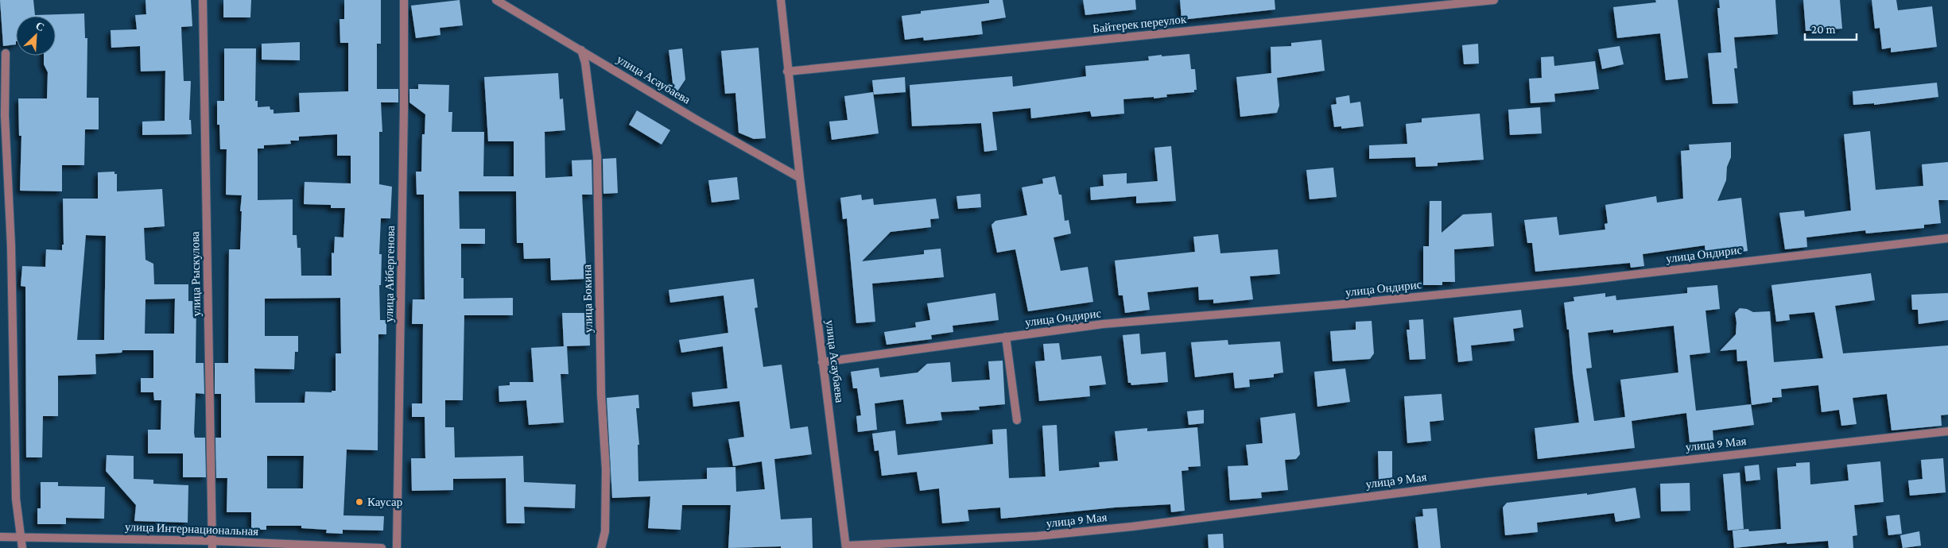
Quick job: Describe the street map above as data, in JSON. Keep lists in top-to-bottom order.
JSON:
{
  "streets": {
    "street": [
      "Байтерек переулок",
      "улица Асаубаева",
      "улица Ондирис",
      "улица Рыскулова",
      "улица Айбергенова",
      "улица Бокина",
      "улица 9 Мая",
      "улица Интернациональная"
    ]
  },
  "crossings": [
    ["Байтерек переулок", "улица Асаубаева"],
    ["улица Асаубаева", "улица Ондирис"],
    ["улица Асаубаева", "улица Бокина"],
    ["улица Асаубаева", "улица 9 Мая"],
    ["улица Рыскулова", "улица Интернациональная"]
  ],
  "places": ["Каусар"],
  "scale_bar": "20 m",
  "north": "top right"
}
